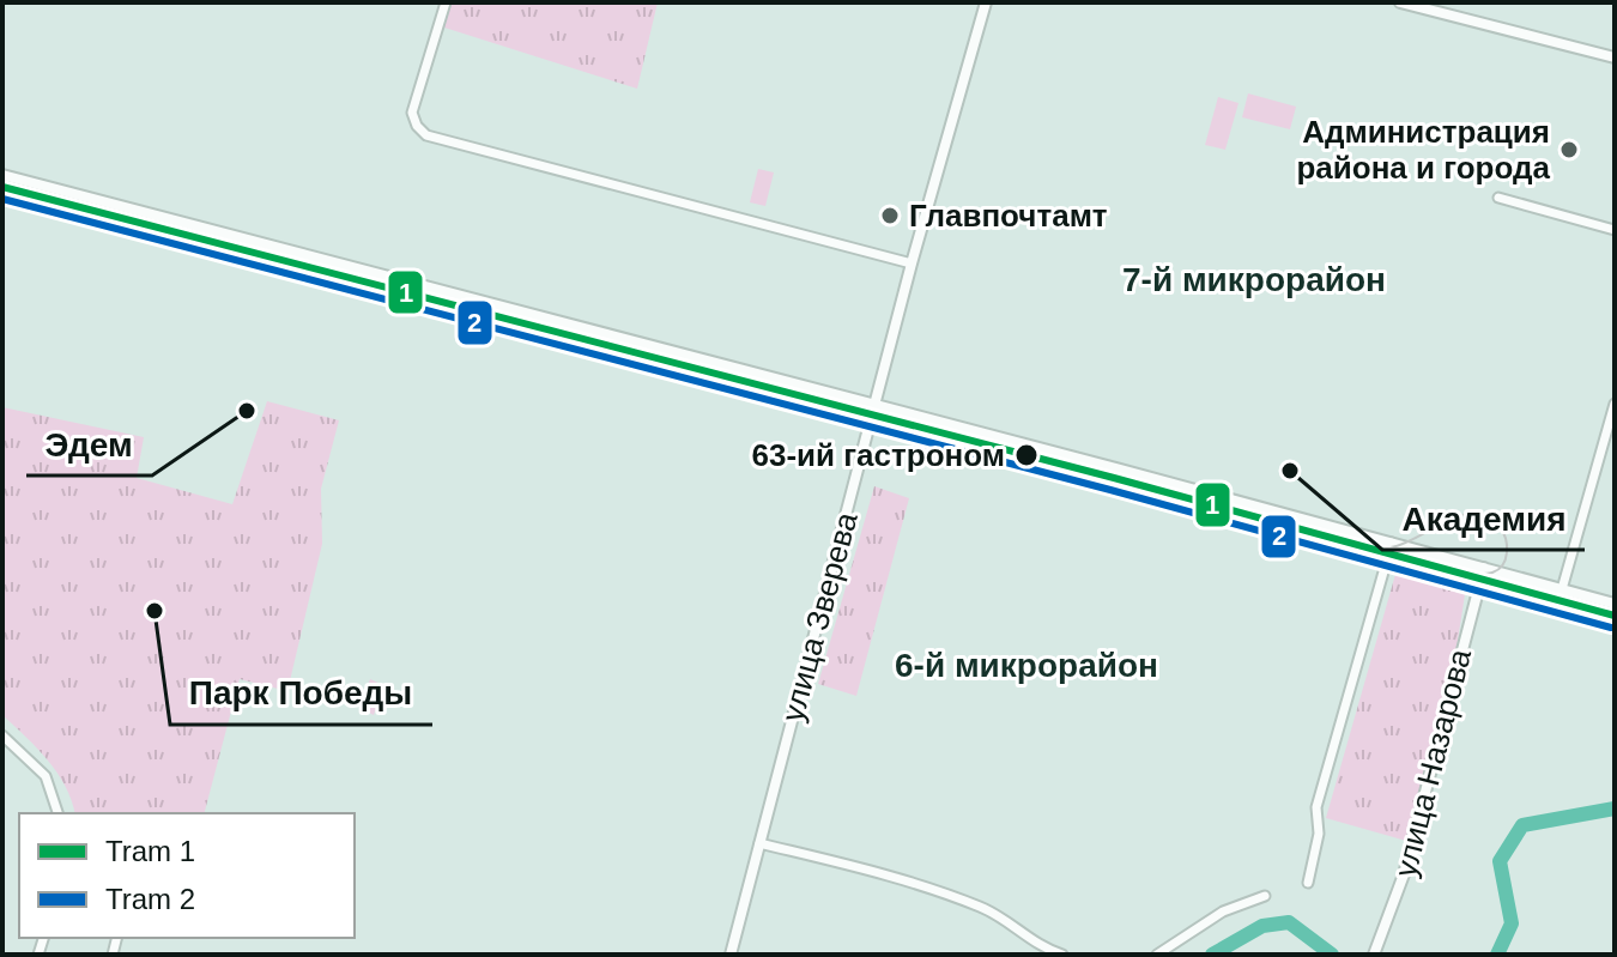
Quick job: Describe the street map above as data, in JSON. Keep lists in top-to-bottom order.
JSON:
{
  "streets": {
    "main road": ["улица Зверева", "улица Назарова"]
  },
  "districts": ["7-й микрорайон", "6-й микрорайон"],
  "places": [
    "Администрация района и города",
    "Главпочтамт",
    "Эдем",
    "63-ий гастроном",
    "Академия",
    "Парк Победы"
  ],
  "lines": ["tram line 1", "tram line 2"],
  "legend": ["Tram 1", "Tram 2"]
}
